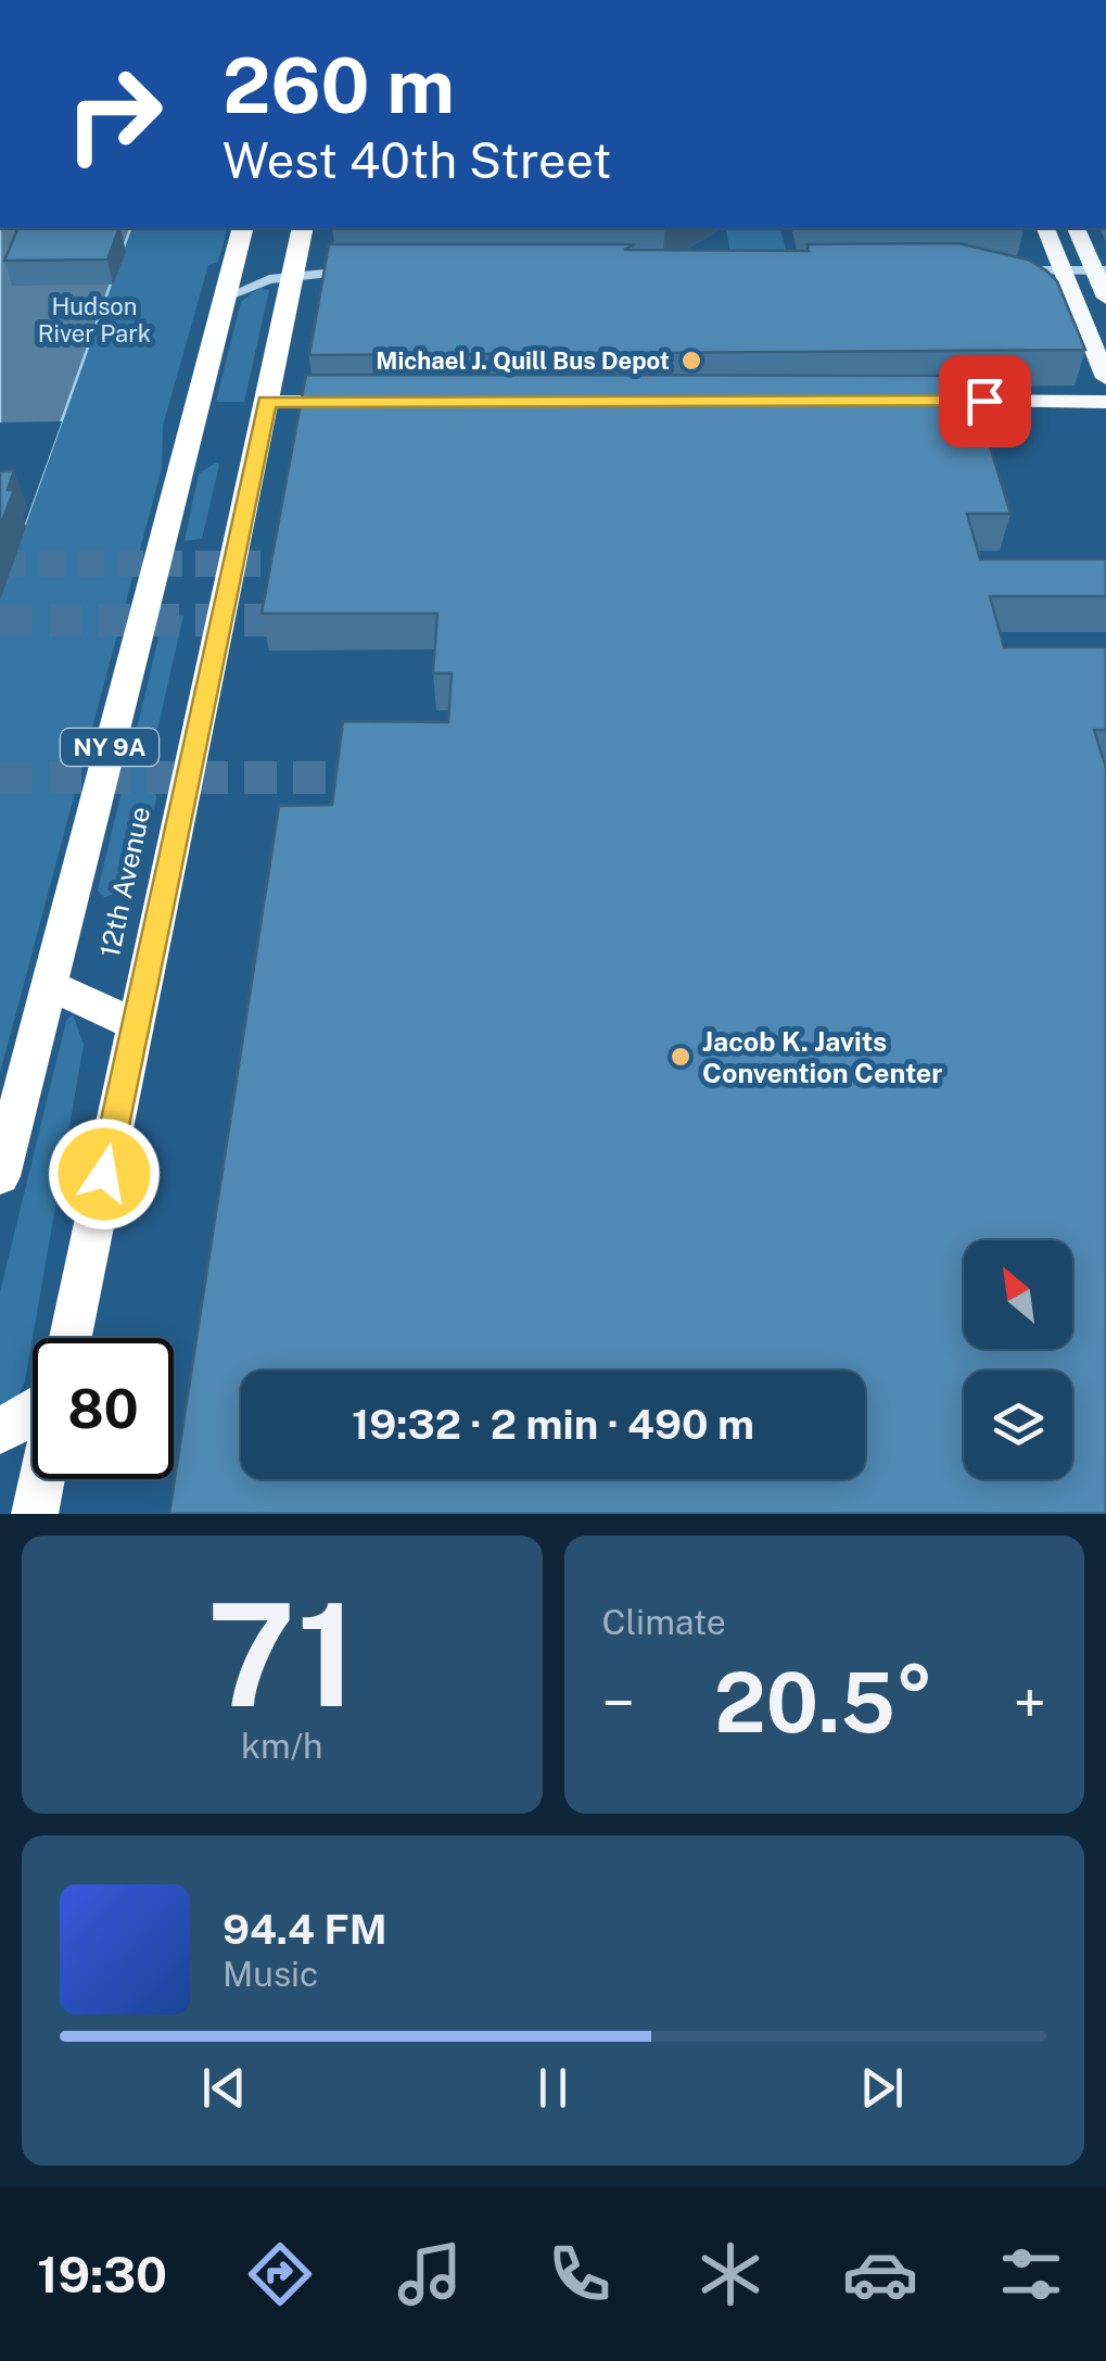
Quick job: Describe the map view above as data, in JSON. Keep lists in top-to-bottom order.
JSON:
{
  "streets": {
    "highway": ["NY 9A", "12th Avenue"]
  },
  "parks": ["Hudson River Park"],
  "places": ["Michael J. Quill Bus Depot", "Jacob K. Javits Convention Center"],
  "north": "top left",
  "page": {
    "turn": ["260 m", "West 40th Street"],
    "limit": "80",
    "trip": "19:32 · 2 min · 490 m",
    "tile": [
      ["71", "km/h"],
      "Climate"
    ],
    "heat": ["−", "20.5°", "+"],
    "song": ["94.4 FM", "Music"],
    "tabs": "19:30"
  }
}
